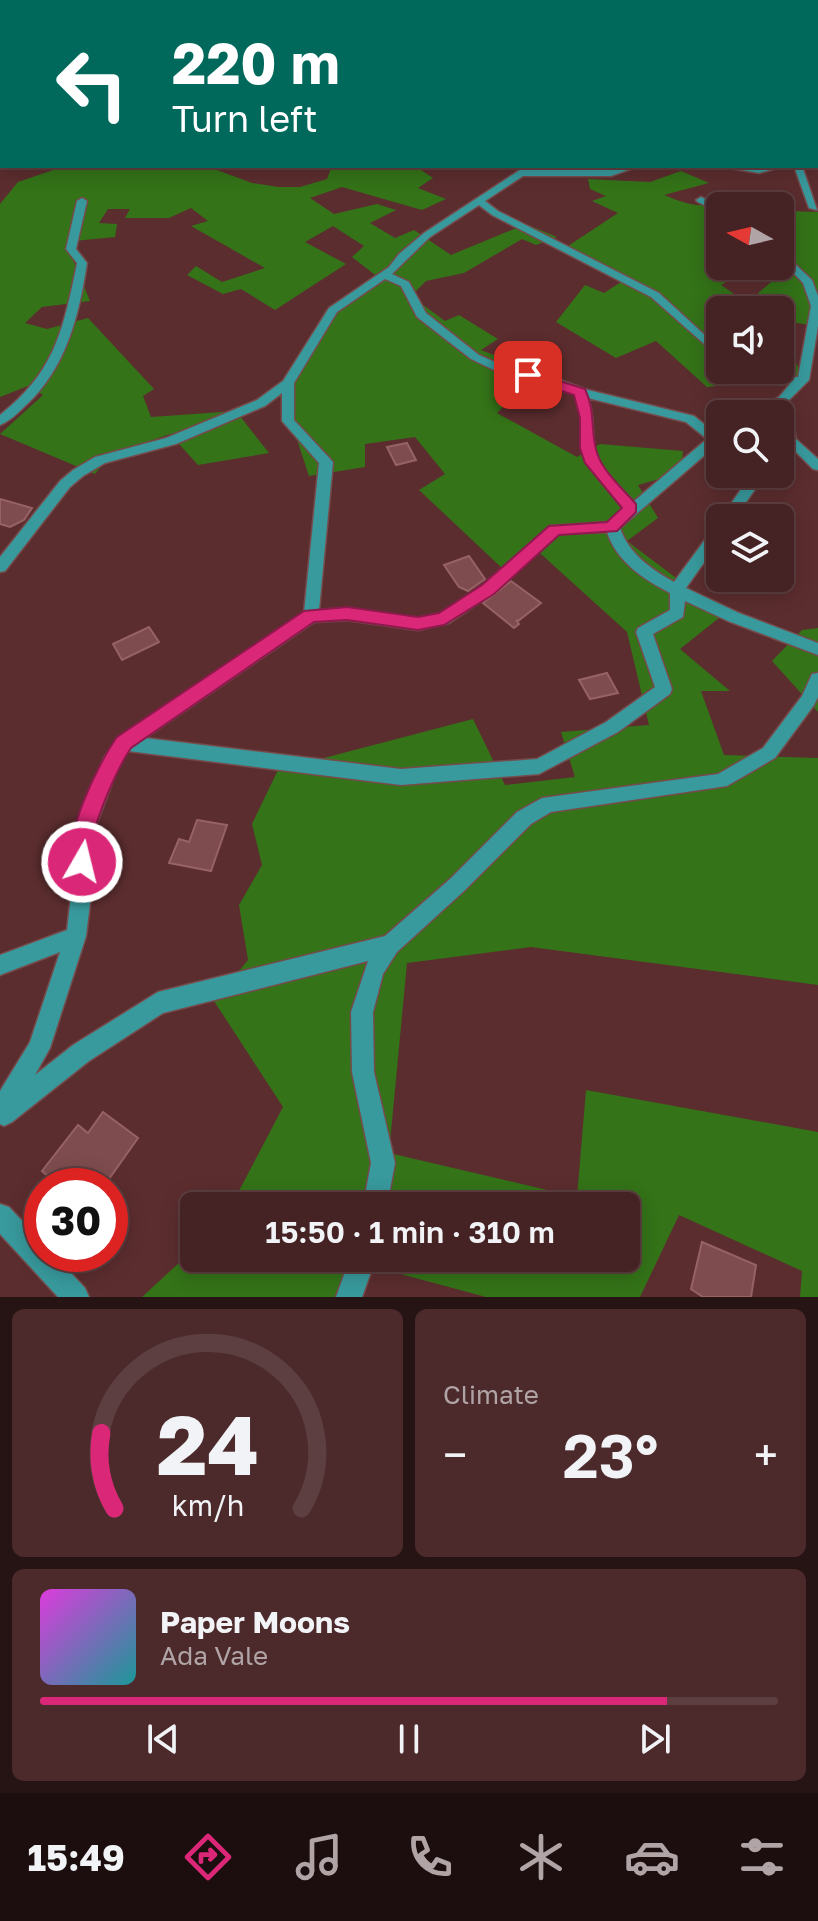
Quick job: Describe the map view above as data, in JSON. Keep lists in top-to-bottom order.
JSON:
{
  "north": "left",
  "page": {
    "turn": ["220 m", "Turn left"],
    "limit": "30",
    "trip": "15:50 · 1 min · 310 m",
    "tile": "Climate",
    "heat": ["−", "23°", "+"],
    "song": ["Paper Moons", "Ada Vale"],
    "tabs": "15:49",
    "gauge": ["24", "km/h"]
  }
}
